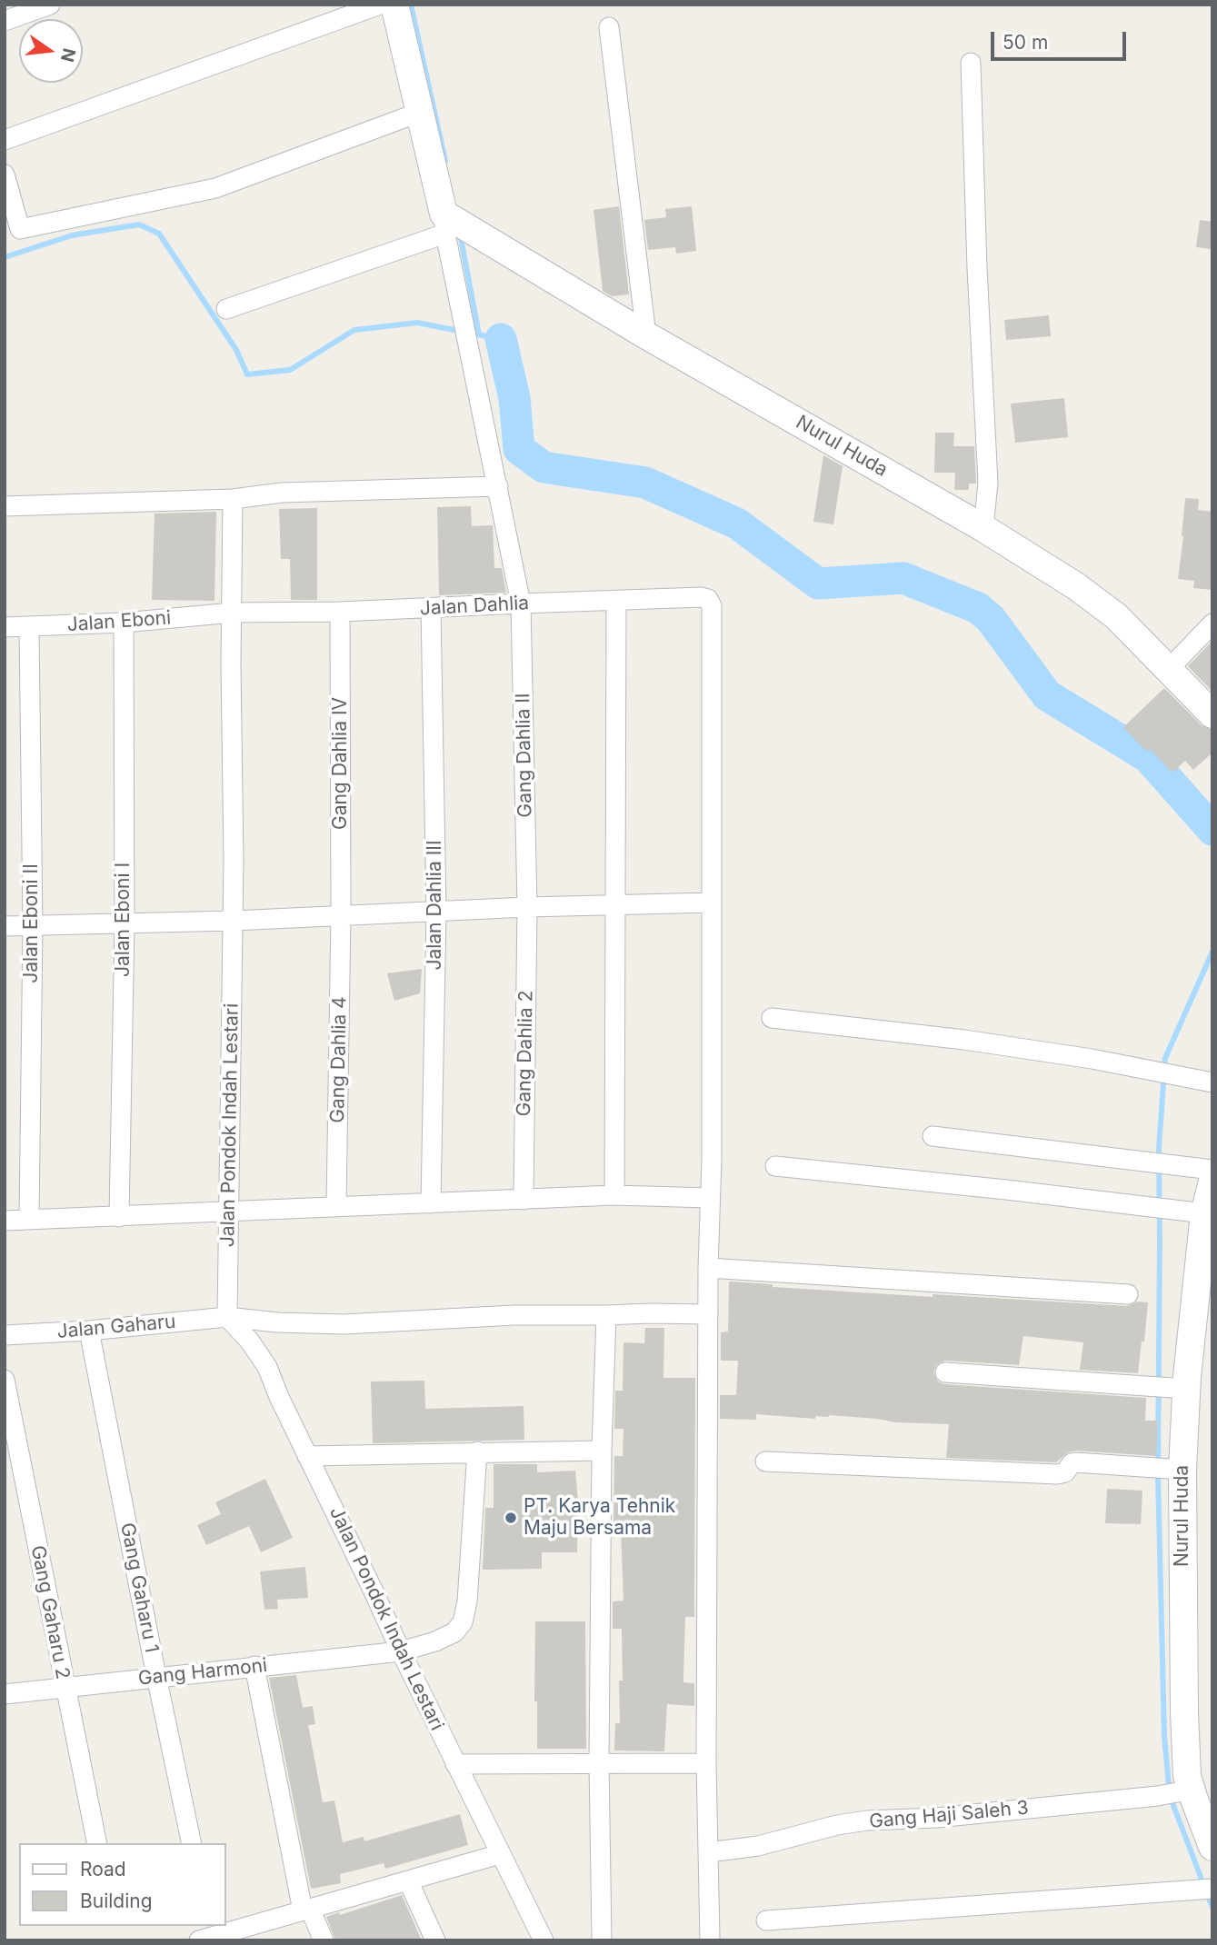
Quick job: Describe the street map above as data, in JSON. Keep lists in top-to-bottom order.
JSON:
{
  "streets": {
    "street": [
      "Nurul Huda",
      "Jalan Dahlia",
      "Jalan Eboni",
      "Gang Dahlia II",
      "Gang Dahlia IV",
      "Jalan Dahlia III",
      "Jalan Eboni I",
      "Jalan Eboni II",
      "Gang Dahlia 2",
      "Gang Dahlia 4",
      "Jalan Pondok Indah Lestari",
      "Jalan Gaharu",
      "Gang Gaharu 1",
      "Gang Gaharu 2",
      "Gang Harmoni",
      "Gang Haji Saleh 3"
    ]
  },
  "crossings": [
    ["Nurul Huda", "Gang Dahlia II"],
    ["Nurul Huda", "Gang Haji Saleh 3"],
    ["Jalan Dahlia", "Jalan Eboni"],
    ["Jalan Dahlia", "Gang Dahlia II"],
    ["Jalan Dahlia", "Gang Dahlia IV"],
    ["Jalan Dahlia", "Jalan Dahlia III"],
    ["Jalan Dahlia", "Jalan Pondok Indah Lestari"],
    ["Jalan Eboni", "Jalan Eboni I"],
    ["Jalan Eboni", "Jalan Eboni II"],
    ["Jalan Eboni", "Jalan Pondok Indah Lestari"],
    ["Gang Dahlia II", "Gang Dahlia 2"],
    ["Gang Dahlia IV", "Gang Dahlia 4"],
    ["Jalan Pondok Indah Lestari", "Jalan Gaharu"],
    ["Jalan Pondok Indah Lestari", "Gang Harmoni"],
    ["Jalan Gaharu", "Gang Gaharu 1"],
    ["Gang Gaharu 1", "Gang Harmoni"],
    ["Gang Gaharu 2", "Gang Harmoni"]
  ],
  "places": ["PT. Karya Tehnik Maju Bersama"],
  "legend": ["Road", "Building"],
  "scale_bar": "50 m",
  "north": "right"
}
